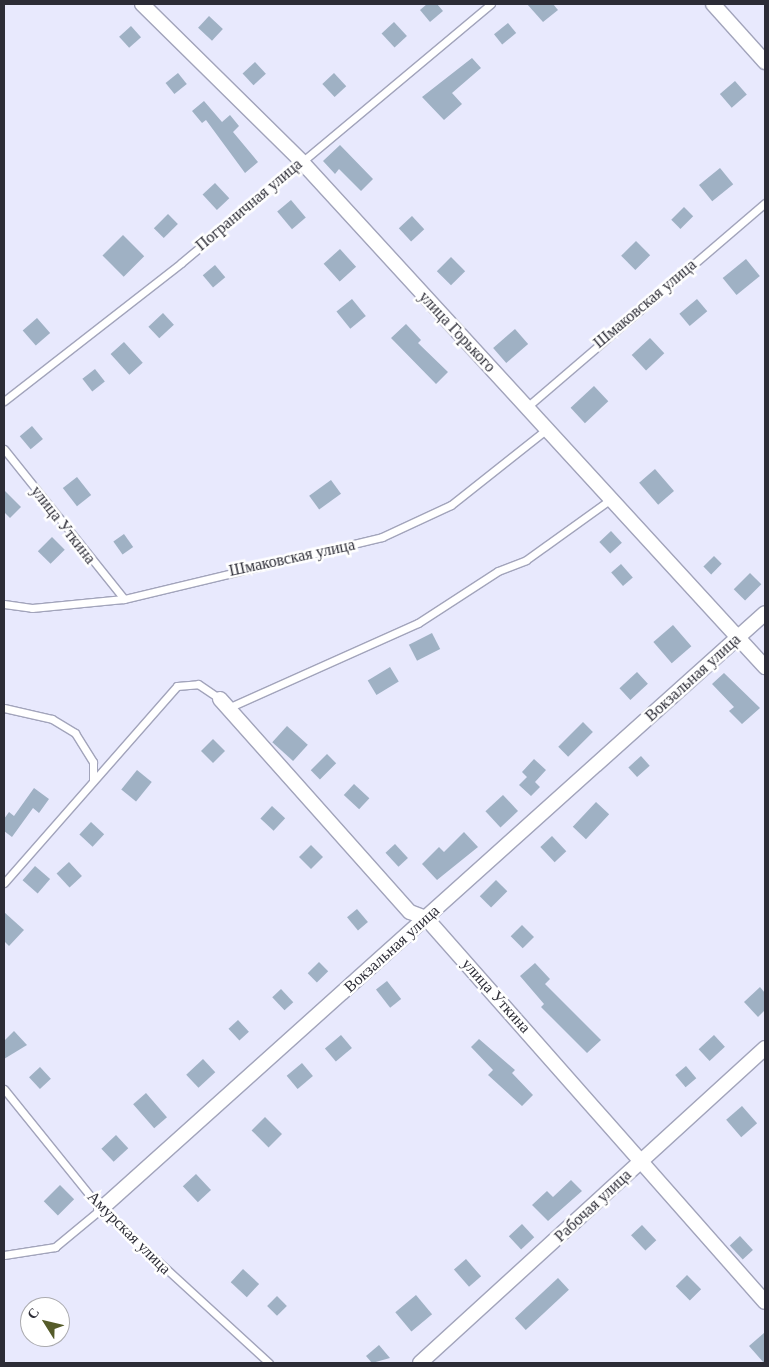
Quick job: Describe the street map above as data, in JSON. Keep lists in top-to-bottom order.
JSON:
{
  "streets": {
    "street": [
      "улица Горького",
      "улица Уткина",
      "Вокзальная улица",
      "Рабочая улица"
    ],
    "lane": ["Пограничная улица", "Шмаковская улица", "Амурская улица"]
  },
  "crossings": [
    ["Пограничная улица", "улица Горького"],
    ["Шмаковская улица", "улица Горького"],
    ["Шмаковская улица", "улица Уткина"],
    ["улица Горького", "Вокзальная улица"],
    ["улица Уткина", "Вокзальная улица"],
    ["улица Уткина", "Рабочая улица"],
    ["Вокзальная улица", "Амурская улица"]
  ],
  "north": "top left"
}
